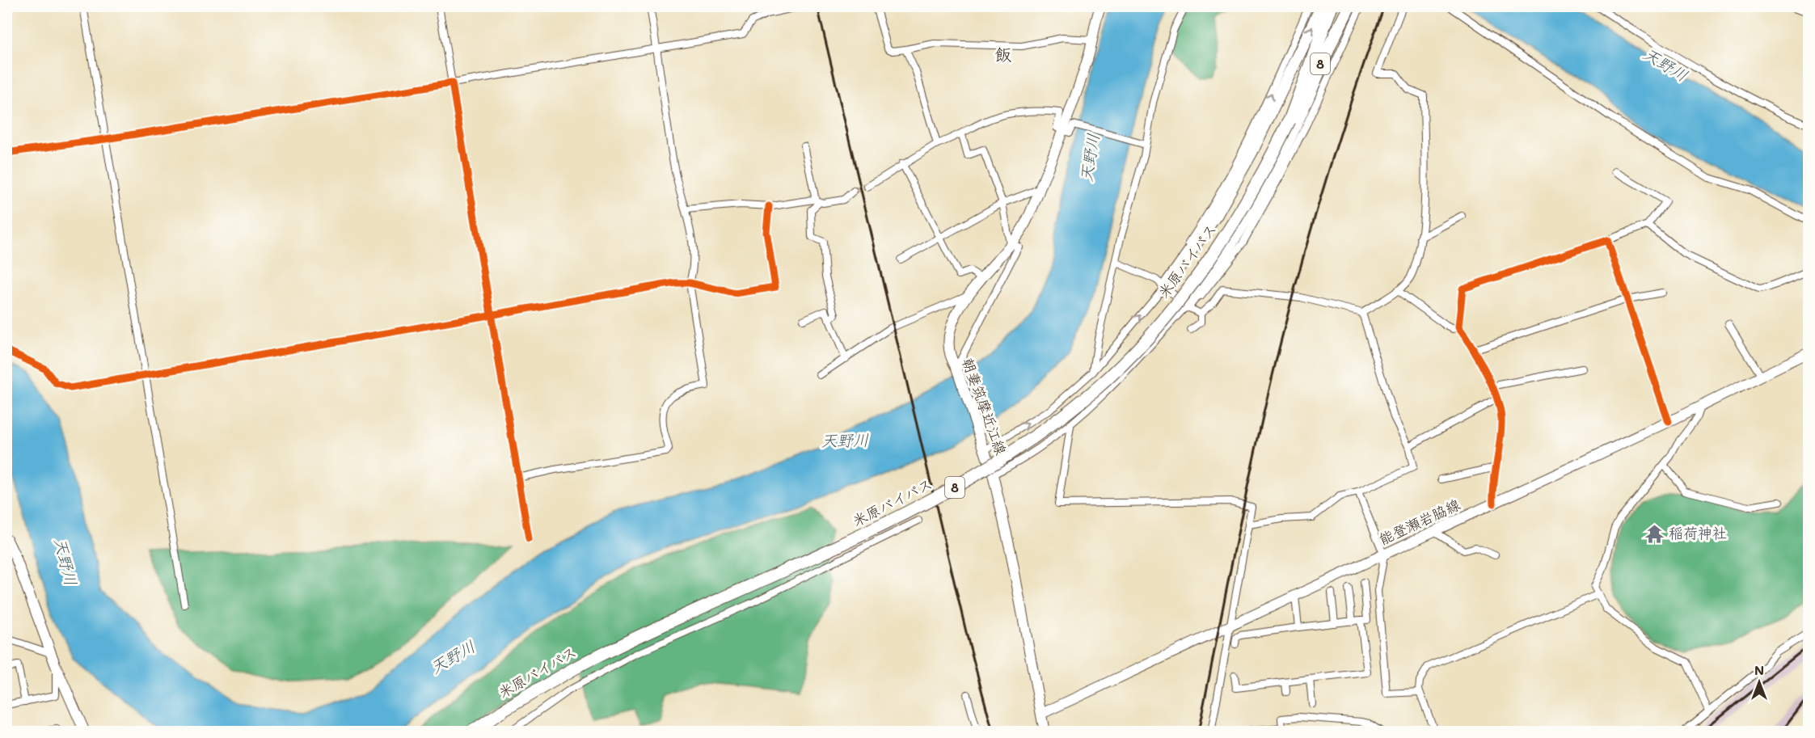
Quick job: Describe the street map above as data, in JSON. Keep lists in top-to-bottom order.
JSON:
{
  "streets": {
    "highway": ["8", "米原バイパス"],
    "main road": ["朝妻筑摩近江線", "能登瀬岩脇線"]
  },
  "crossings": [
    ["朝妻筑摩近江線", "能登瀬岩脇線"]
  ],
  "districts": ["飯"],
  "water": ["天野川"],
  "places": {
    "temple": ["稲荷神社"]
  },
  "north": "top"
}
